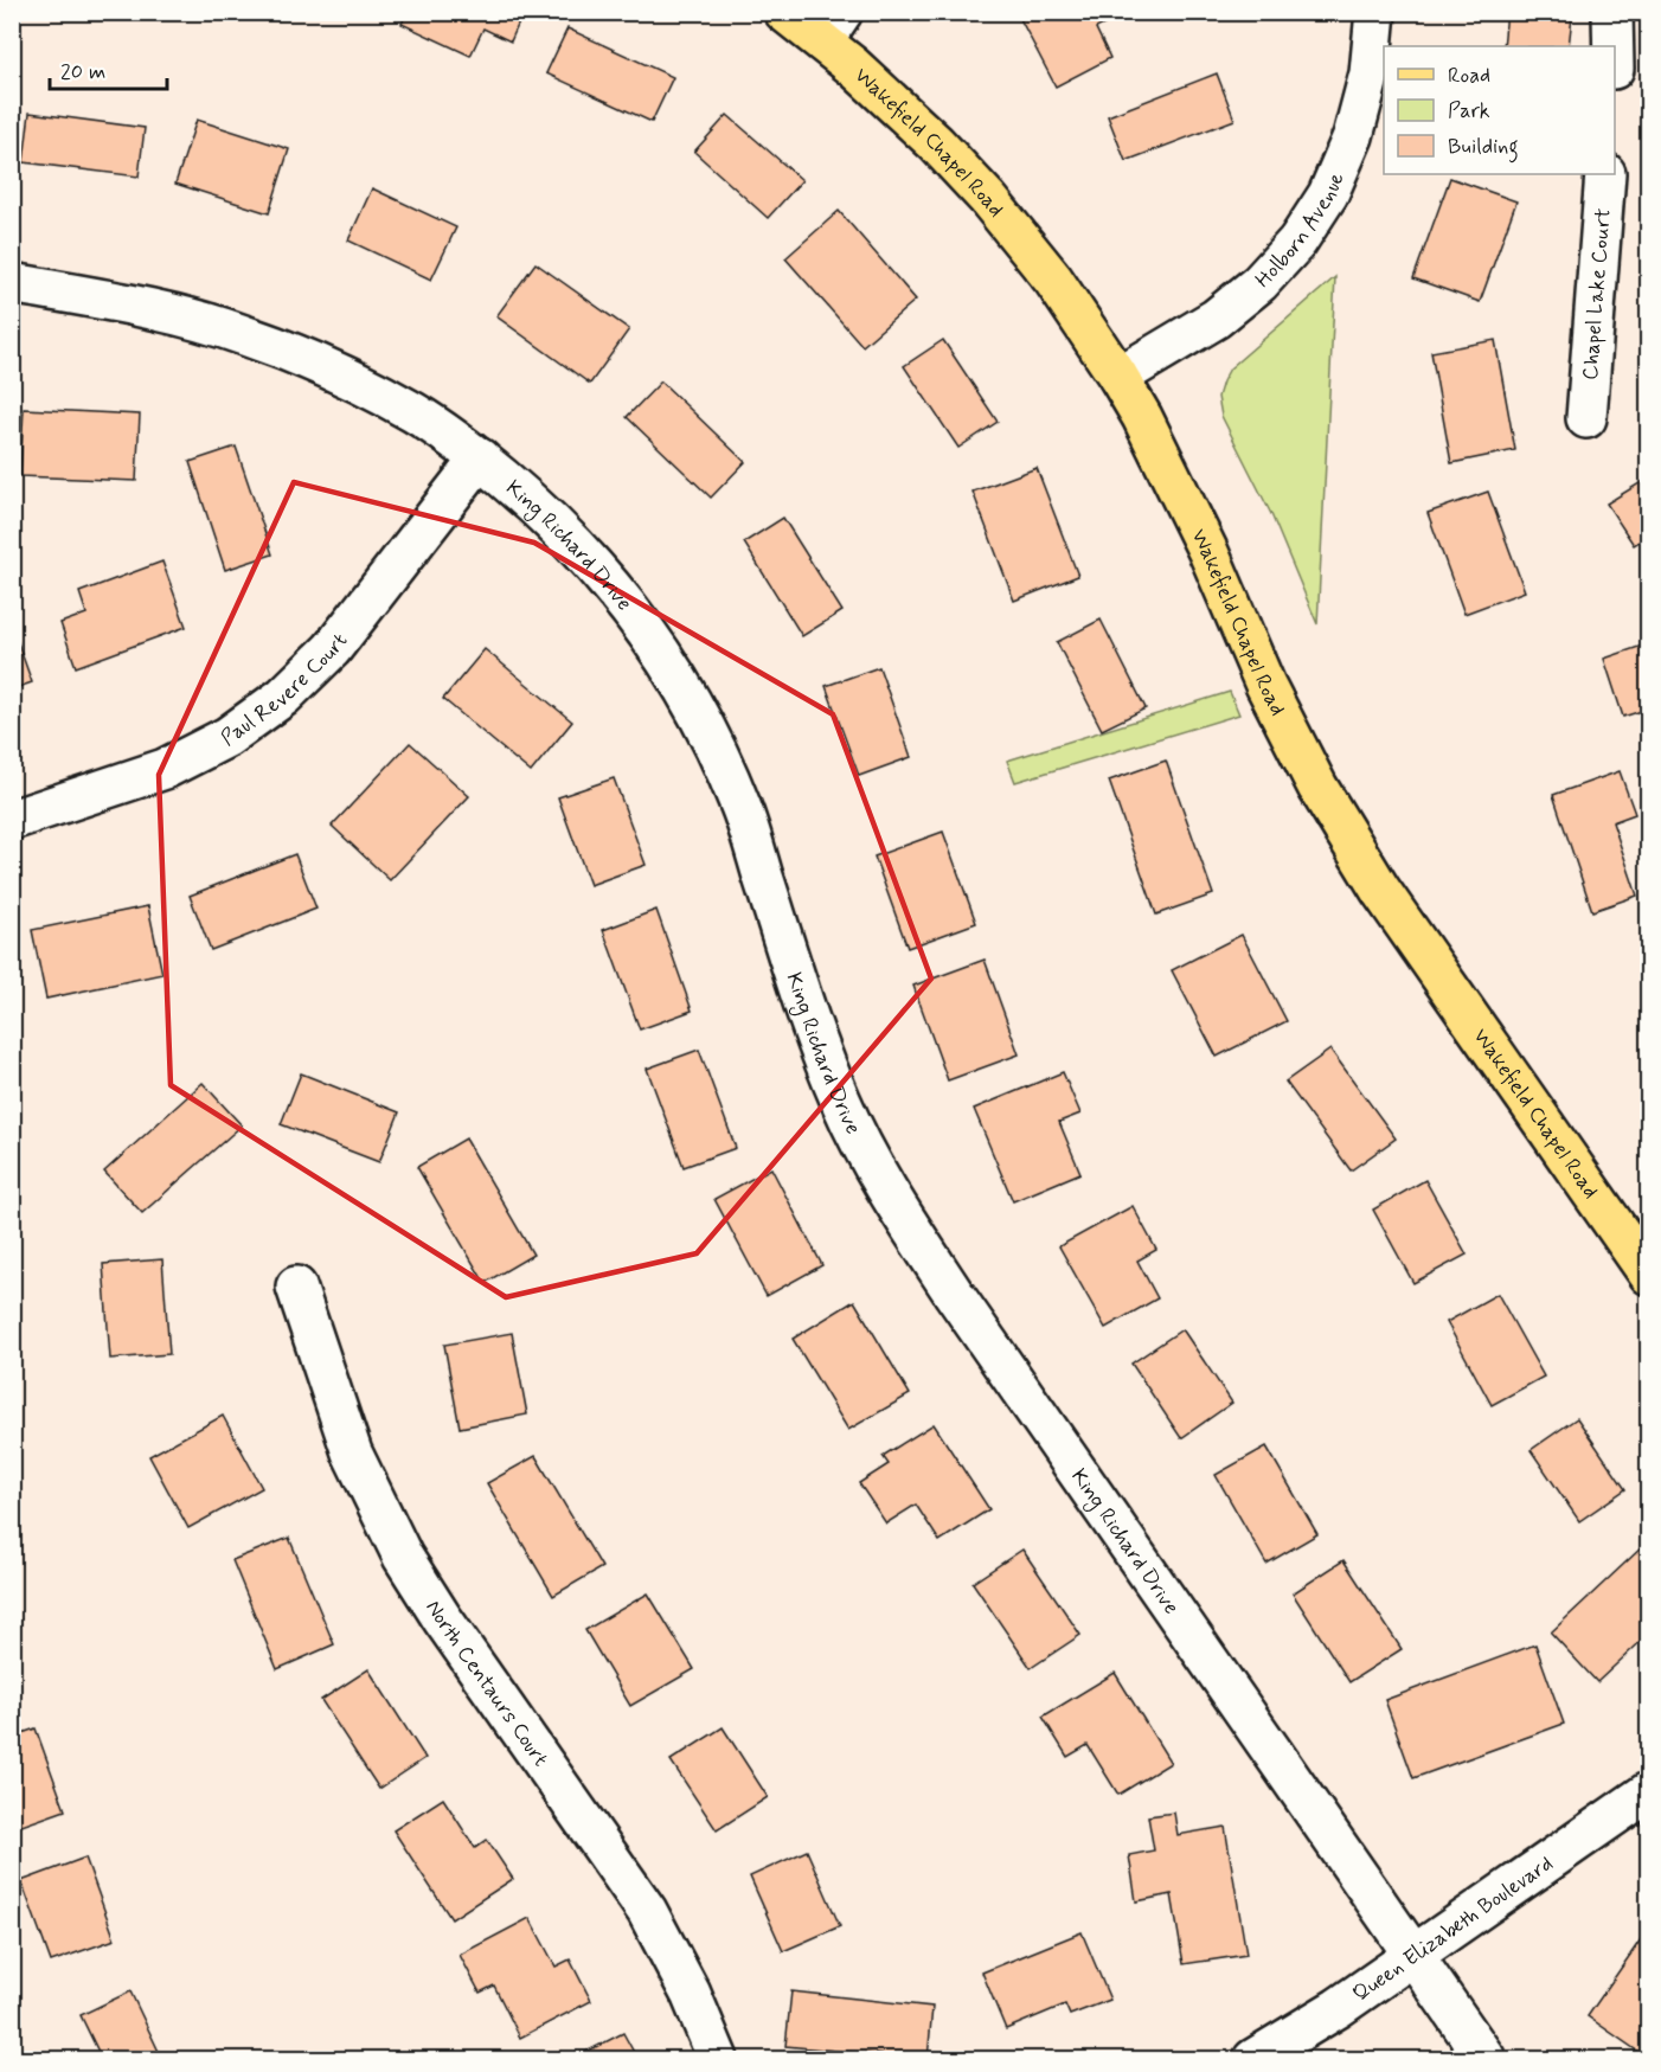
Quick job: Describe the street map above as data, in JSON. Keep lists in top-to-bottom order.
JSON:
{
  "streets": {
    "main road": ["Wakefield Chapel Road"],
    "street": [
      "Holborn Avenue",
      "Chapel Lake Court",
      "King Richard Drive",
      "Paul Revere Court",
      "North Centaurs Court",
      "Queen Elizabeth Boulevard"
    ]
  },
  "crossings": [
    ["Wakefield Chapel Road", "Holborn Avenue"],
    ["King Richard Drive", "Paul Revere Court"],
    ["King Richard Drive", "Queen Elizabeth Boulevard"]
  ],
  "legend": ["Road", "Park", "Building"],
  "scale_bar": "20 m"
}
